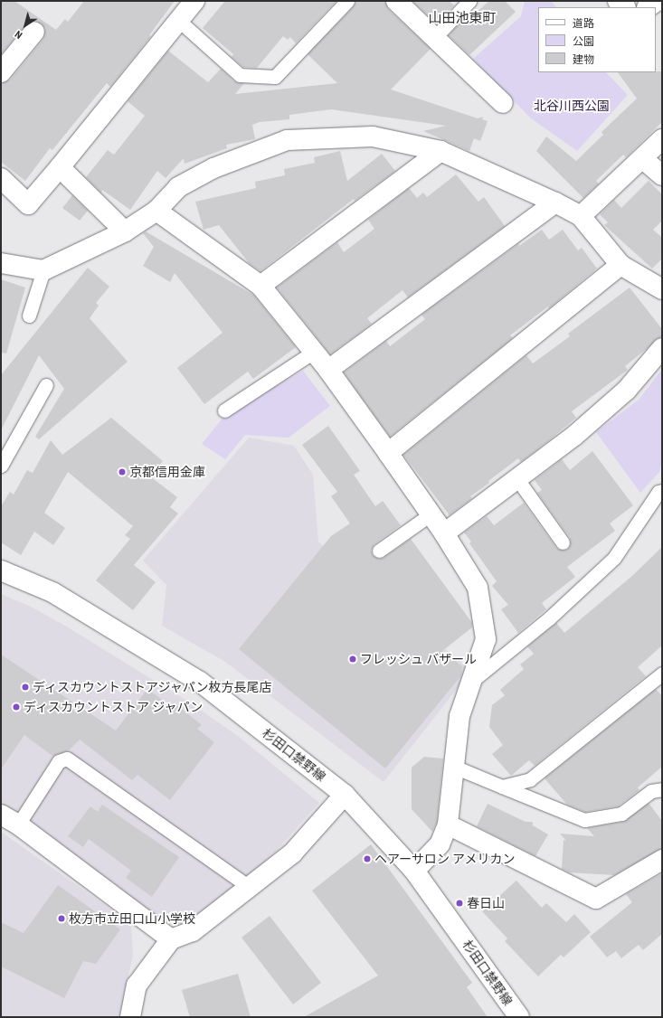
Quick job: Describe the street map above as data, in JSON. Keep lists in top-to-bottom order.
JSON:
{
  "streets": {
    "street": ["杉田口禁野線"]
  },
  "districts": ["山田池東町"],
  "parks": ["北谷川西公園"],
  "places": [
    "京都信用金庫",
    "フレッシュ バザール",
    "ディスカウントストアジャパン枚方長尾店",
    "ディスカウントストア ジャパン",
    "ヘアーサロン アメリカン",
    "春日山",
    "枚方市立田口山小学校"
  ],
  "legend": ["道路", "公園", "建物"],
  "north": "bottom left"
}
